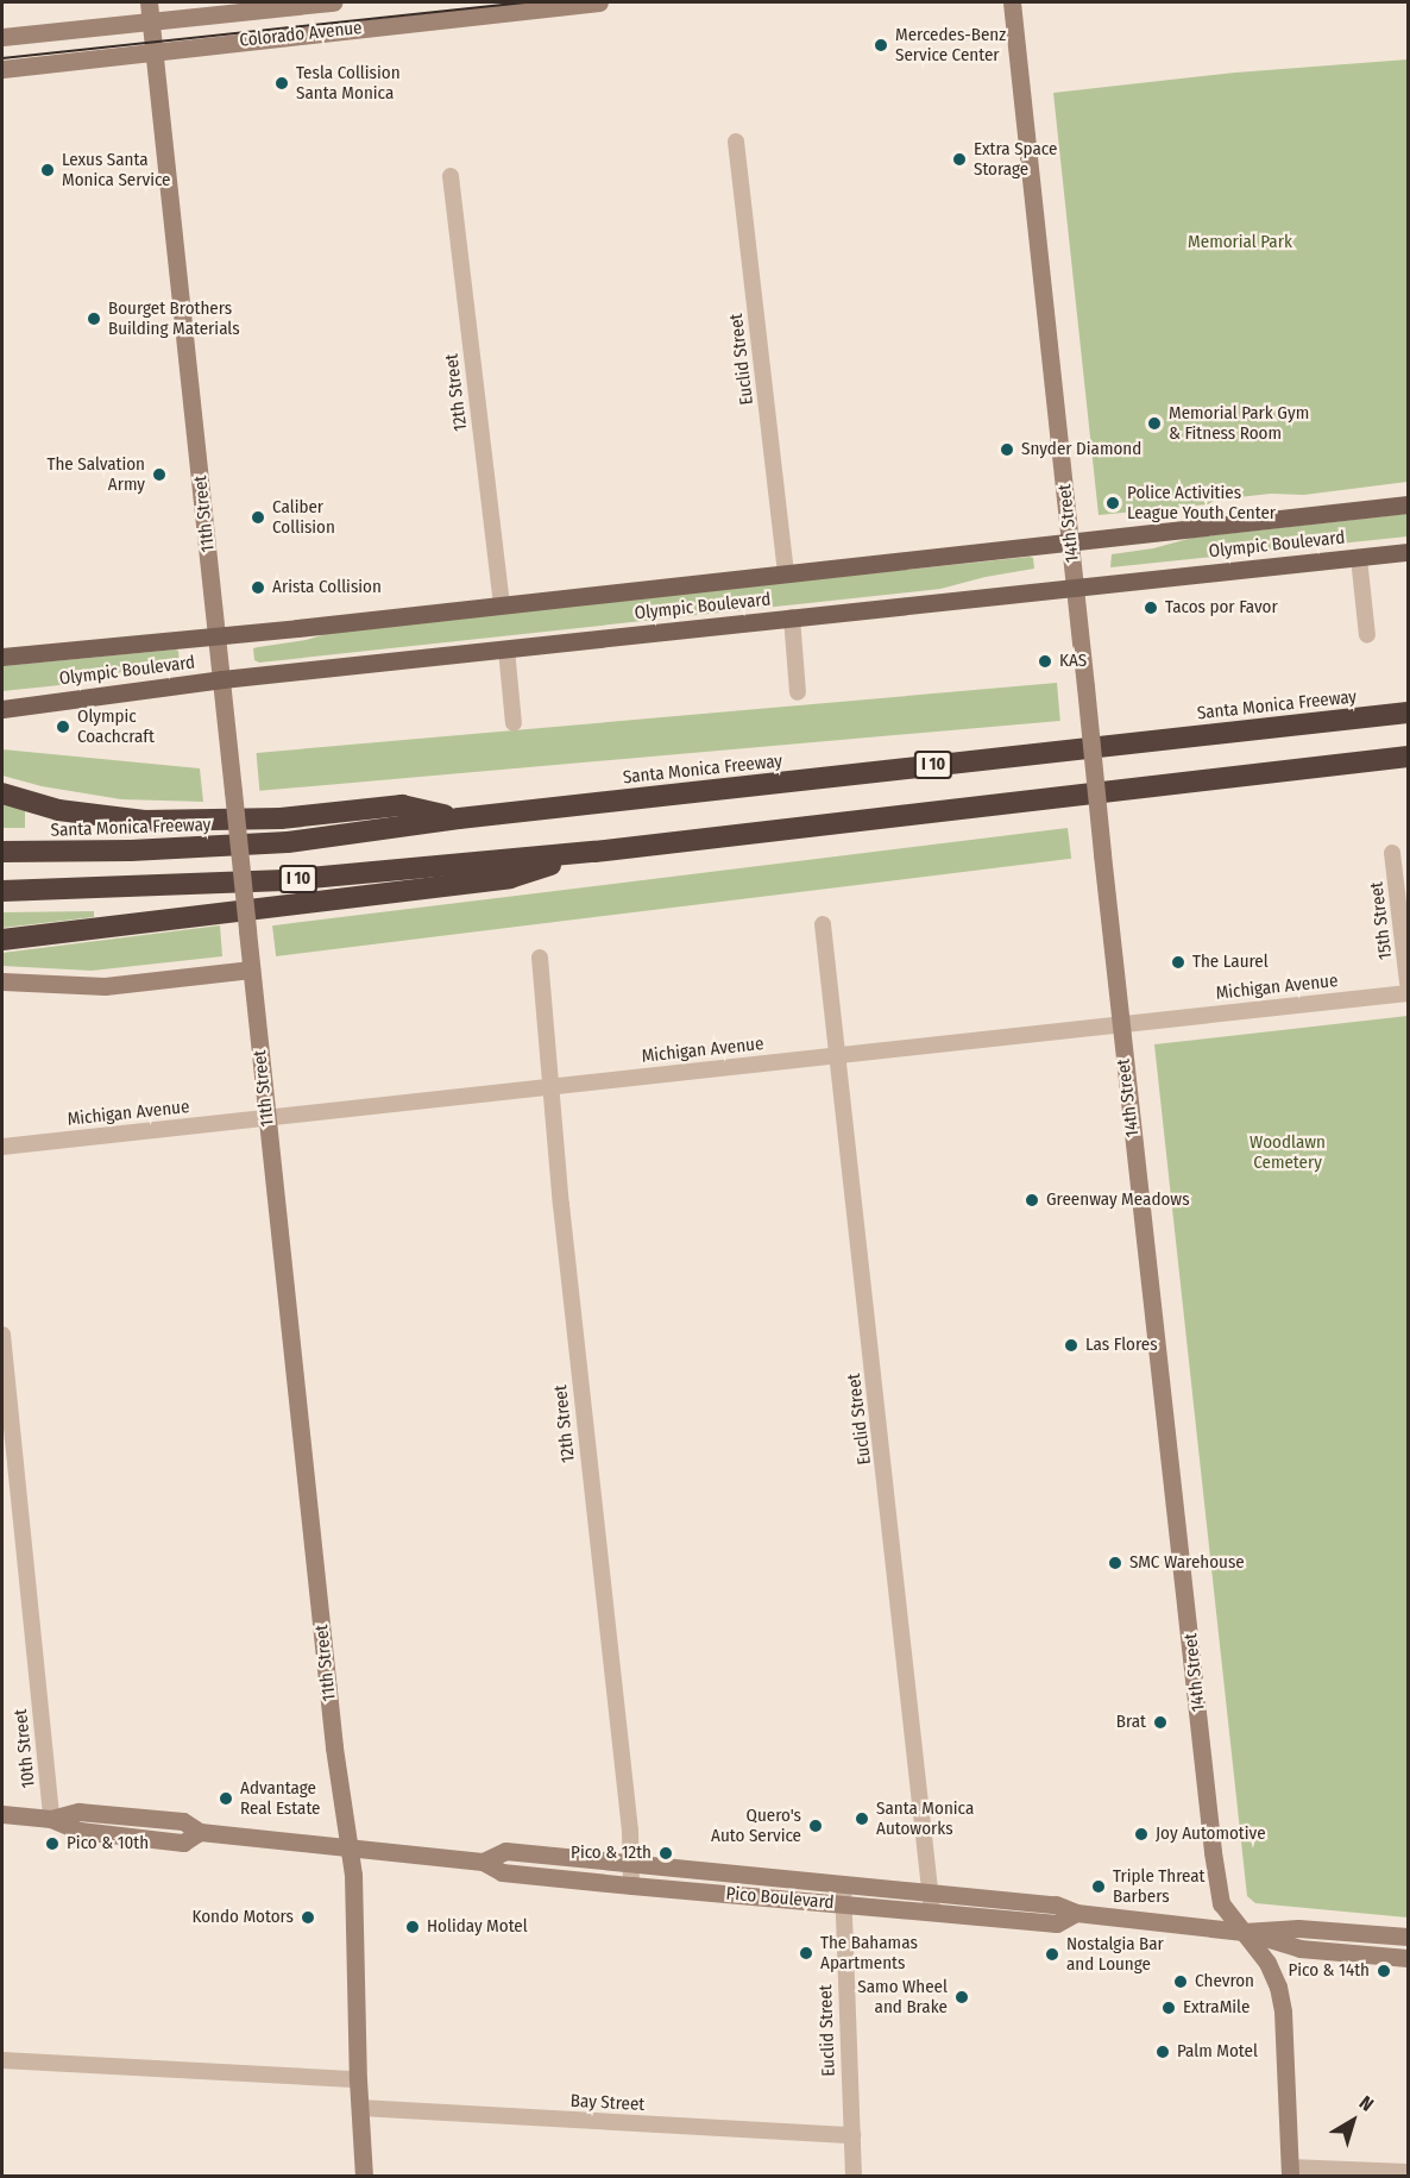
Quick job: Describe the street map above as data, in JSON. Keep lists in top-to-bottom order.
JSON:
{
  "streets": {
    "highway": ["Santa Monica Freeway", "I 10"],
    "main road": ["Olympic Boulevard"],
    "street": [
      "Colorado Avenue",
      "Euclid Street",
      "12th Street",
      "11th Street",
      "14th Street",
      "15th Street",
      "Michigan Avenue",
      "10th Street",
      "Pico Boulevard",
      "Bay Street"
    ]
  },
  "crossings": [
    ["Colorado Avenue", "11th Street"],
    ["Euclid Street", "Olympic Boulevard"],
    ["Euclid Street", "Michigan Avenue"],
    ["Euclid Street", "Pico Boulevard"],
    ["Euclid Street", "Bay Street"],
    ["12th Street", "Olympic Boulevard"],
    ["12th Street", "Michigan Avenue"],
    ["12th Street", "Pico Boulevard"],
    ["11th Street", "Olympic Boulevard"],
    ["11th Street", "Michigan Avenue"],
    ["11th Street", "Pico Boulevard"],
    ["11th Street", "Bay Street"],
    ["14th Street", "Olympic Boulevard"],
    ["14th Street", "Michigan Avenue"],
    ["14th Street", "Pico Boulevard"],
    ["10th Street", "Pico Boulevard"]
  ],
  "parks": ["Memorial Park", "Woodlawn Cemetery"],
  "places": [
    "Mercedes-Benz Service Center",
    "Tesla Collision Santa Monica",
    "Extra Space Storage",
    "Lexus Santa Monica Service",
    "Bourget Brothers Building Materials",
    "Memorial Park Gym & Fitness Room",
    "Snyder Diamond",
    "The Salvation Army",
    "Police Activities League Youth Center",
    "Caliber Collision",
    "Arista Collision",
    "Tacos por Favor",
    "KAS",
    "Olympic Coachcraft",
    "The Laurel",
    "Greenway Meadows",
    "Las Flores",
    "SMC Warehouse",
    "Brat",
    "Advantage Real Estate",
    "Santa Monica Autoworks",
    "Quero's Auto Service",
    "Joy Automotive",
    "Pico & 10th",
    "Pico & 12th",
    "Triple Threat Barbers",
    "Kondo Motors",
    "Holiday Motel",
    "The Bahamas Apartments",
    "Nostalgia Bar and Lounge",
    "Pico & 14th",
    "Chevron",
    "Samo Wheel and Brake",
    "ExtraMile",
    "Palm Motel"
  ],
  "north": "top right"
}
